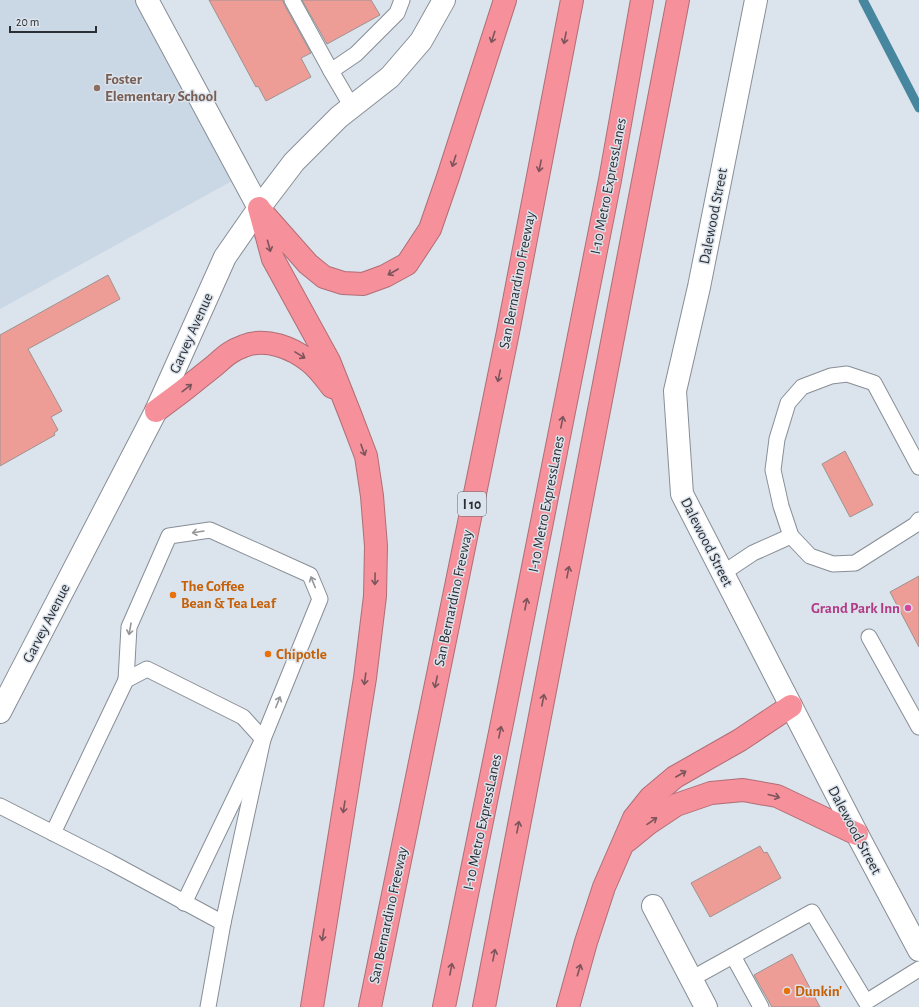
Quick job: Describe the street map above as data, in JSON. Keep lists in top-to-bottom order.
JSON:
{
  "streets": {
    "highway": ["I-10 Metro ExpressLanes", "San Bernardino Freeway", "I 10"],
    "street": ["Dalewood Street", "Garvey Avenue"]
  },
  "places": [
    "Foster Elementary School",
    "The Coffee Bean & Tea Leaf",
    "Grand Park Inn",
    "Chipotle",
    "Dunkin'"
  ],
  "scale_bar": "20 m"
}
